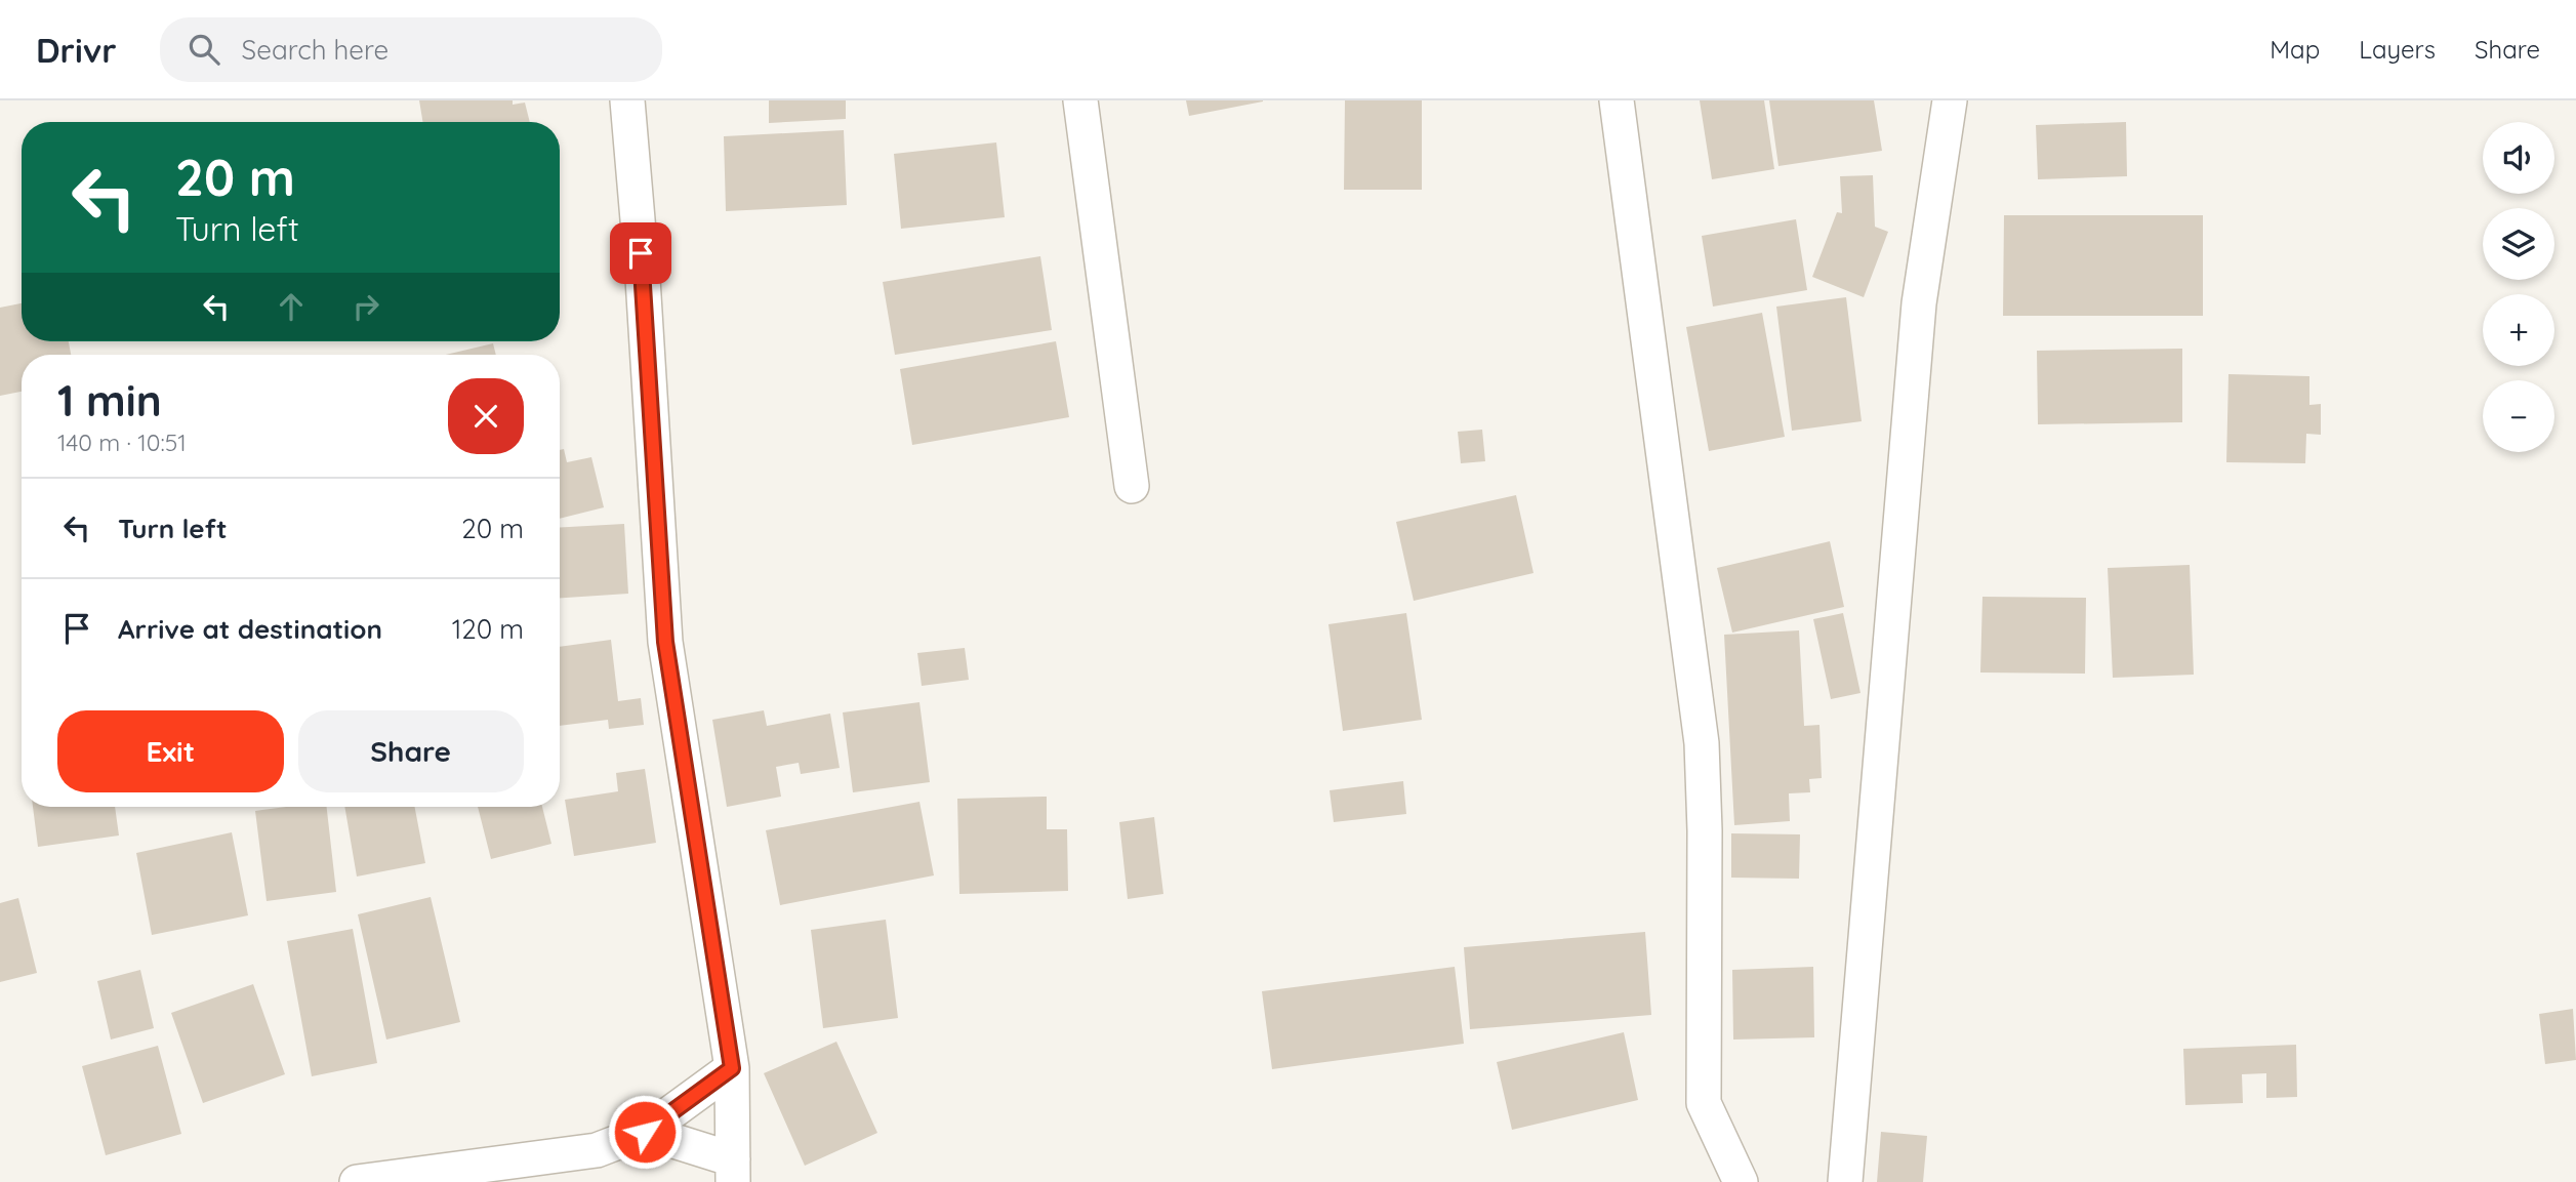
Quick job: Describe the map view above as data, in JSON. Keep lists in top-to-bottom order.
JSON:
{
  "page": {
    "header": "Drivr",
    "search": "Search here",
    "nav": ["Map", "Layers", "Share"],
    "map_buttons": ["+", "−"],
    "turn": ["20 m", "Turn left"],
    "heading": ["1 min", "140 m · 10:51"],
    "list": [
      {
        "name": "Turn left",
        "value": "20 m"
      },
      {
        "name": "Arrive at destination",
        "value": "120 m"
      }
    ],
    "buttons": ["Exit", "Share"]
  }
}
